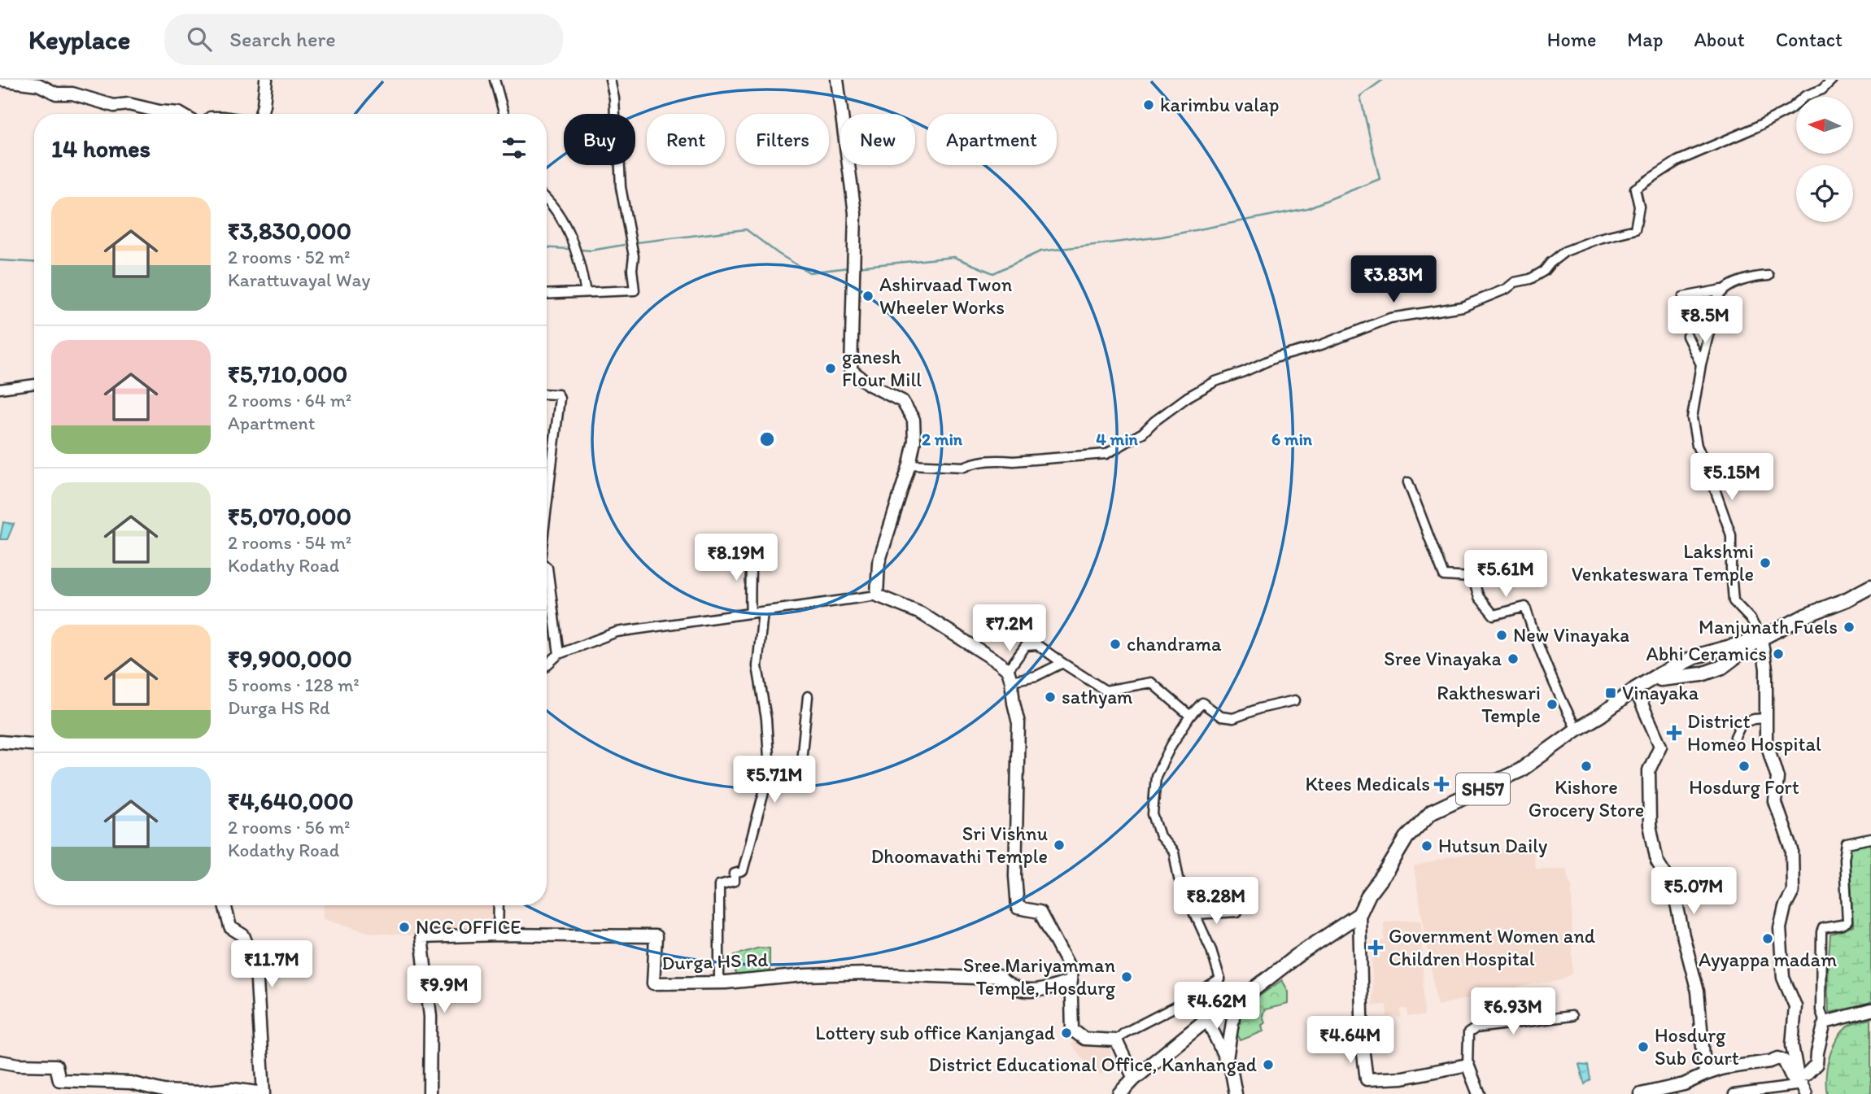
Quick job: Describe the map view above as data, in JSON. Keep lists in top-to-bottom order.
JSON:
{
  "streets": {
    "main road": ["SH57"],
    "street": ["Durga HS Rd"]
  },
  "places": {
    "other": [
      "karimbu valap",
      "Ashirvaad Twon Wheeler Works",
      "ganesh Flour Mill",
      "Lakshmi Venkateswara Temple",
      "Manjunath Fuels",
      "New Vinayaka",
      "chandrama",
      "Abhi Ceramics",
      "Sree Vinayaka",
      "sathyam",
      "Raktheswari Temple",
      "Kishore Grocery Store",
      "Hosdurg Fort",
      "Sri Vishnu Dhoomavathi Temple",
      "Hutsun Daily",
      "NCC OFFICE",
      "Ayyappa madam",
      "Sree Mariyamman Temple, Hosdurg",
      "Lottery sub office Kanjangad",
      "Hosdurg Sub Court",
      "District Educational Office, Kanhangad"
    ],
    "transit": ["Vinayaka"],
    "health": ["District Homeo Hospital", "Ktees Medicals", "Government Women and Children Hospital"]
  },
  "north": "left",
  "page": {
    "header": "Keyplace",
    "search": "Search here",
    "nav": [
      "Home",
      "Map",
      "About",
      "Contact"
    ],
    "chip": [
      "Buy",
      "Rent",
      "Filters",
      "New",
      "Apartment"
    ],
    "heading": "14 homes",
    "list": [
      {
        "name": "₹3,830,000",
        "note": "2 rooms · 52 m² · Karattuvayal Way"
      },
      {
        "name": "₹5,710,000",
        "note": "2 rooms · 64 m² · Apartment"
      },
      {
        "name": "₹5,070,000",
        "note": "2 rooms · 54 m² · Kodathy Road"
      },
      {
        "name": "₹9,900,000",
        "note": "5 rooms · 128 m² · Durga HS Rd"
      },
      {
        "name": "₹4,640,000",
        "note": "2 rooms · 56 m² · Kodathy Road"
      }
    ],
    "price": [
      "₹3.83M",
      "₹8.5M",
      "₹5.15M",
      "₹8.19M",
      "₹5.61M",
      "₹7.2M",
      "₹5.71M",
      "₹5.07M",
      "₹8.28M",
      "₹11.7M",
      "₹9.9M",
      "₹4.62M",
      "₹6.93M",
      "₹4.64M"
    ]
  },
  "rings": ["2 min", "4 min", "6 min"]
}
